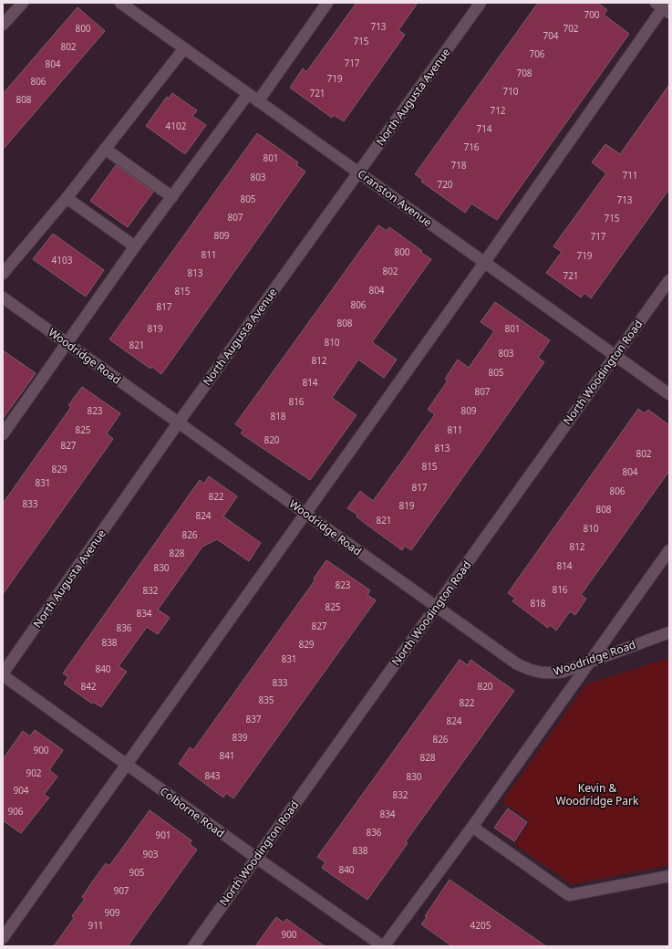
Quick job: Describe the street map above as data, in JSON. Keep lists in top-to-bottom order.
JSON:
{
  "streets": {
    "street": [
      "North Augusta Avenue",
      "Cranston Avenue",
      "Woodridge Road",
      "North Woodington Road",
      "Colborne Road"
    ]
  },
  "crossings": [
    ["North Augusta Avenue", "Cranston Avenue"],
    ["North Augusta Avenue", "Woodridge Road"],
    ["North Augusta Avenue", "Colborne Road"],
    ["Cranston Avenue", "North Woodington Road"],
    ["Woodridge Road", "North Woodington Road"],
    ["North Woodington Road", "Colborne Road"]
  ],
  "parks": ["Kevin & Woodridge Park"],
  "house_numbers": [
    "700",
    "713",
    "800",
    "702",
    "704",
    "715",
    "802",
    "706",
    "717",
    "804",
    "708",
    "719",
    "806",
    "710",
    "721",
    "808",
    "712",
    "4102",
    "714",
    "716",
    "801",
    "718",
    "711",
    "803",
    "720",
    "805",
    "713",
    "807",
    "715",
    "809",
    "717",
    "800",
    "811",
    "719",
    "4103",
    "802",
    "813",
    "721",
    "804",
    "815",
    "806",
    "817",
    "808",
    "819",
    "801",
    "810",
    "821",
    "803",
    "812",
    "805",
    "814",
    "807",
    "816",
    "823",
    "809",
    "818",
    "825",
    "811",
    "820",
    "827",
    "813",
    "802",
    "815",
    "829",
    "804",
    "831",
    "817",
    "806",
    "822",
    "833",
    "819",
    "808",
    "824",
    "821",
    "810",
    "826",
    "812",
    "828",
    "814",
    "830",
    "823",
    "816",
    "832",
    "818",
    "825",
    "834",
    "827",
    "836",
    "838",
    "829",
    "831",
    "840",
    "833",
    "842",
    "820",
    "835",
    "822",
    "837",
    "824",
    "839",
    "826",
    "900",
    "841",
    "828",
    "902",
    "843",
    "830",
    "904",
    "832",
    "906",
    "834",
    "836",
    "901",
    "838",
    "903",
    "840",
    "905",
    "907",
    "909",
    "911",
    "4205",
    "900"
  ]
}
